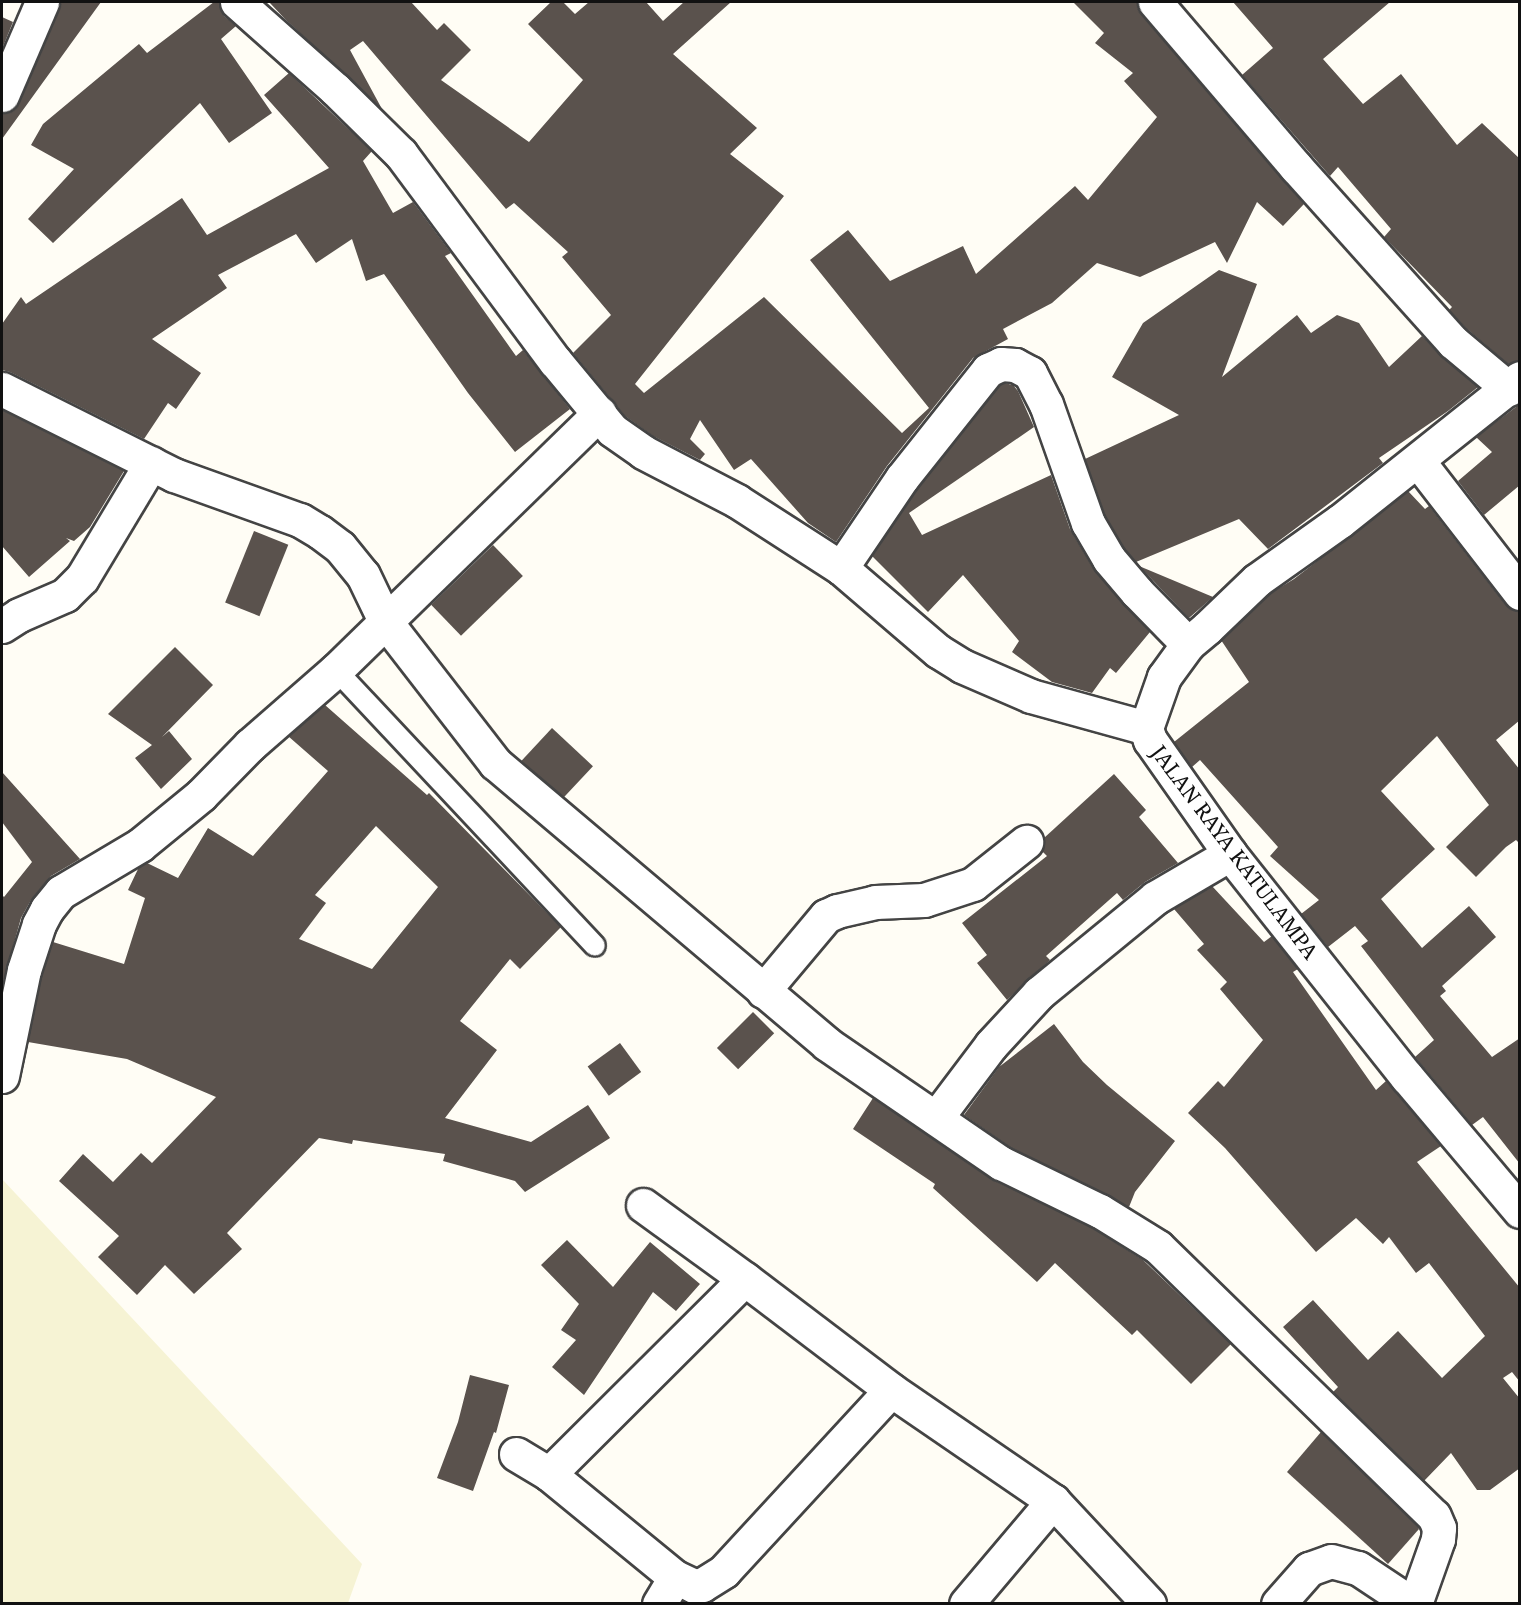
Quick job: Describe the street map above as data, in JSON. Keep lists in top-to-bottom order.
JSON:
{
  "streets": {
    "street": ["JALAN RAYA KATULAMPA"]
  }
}
